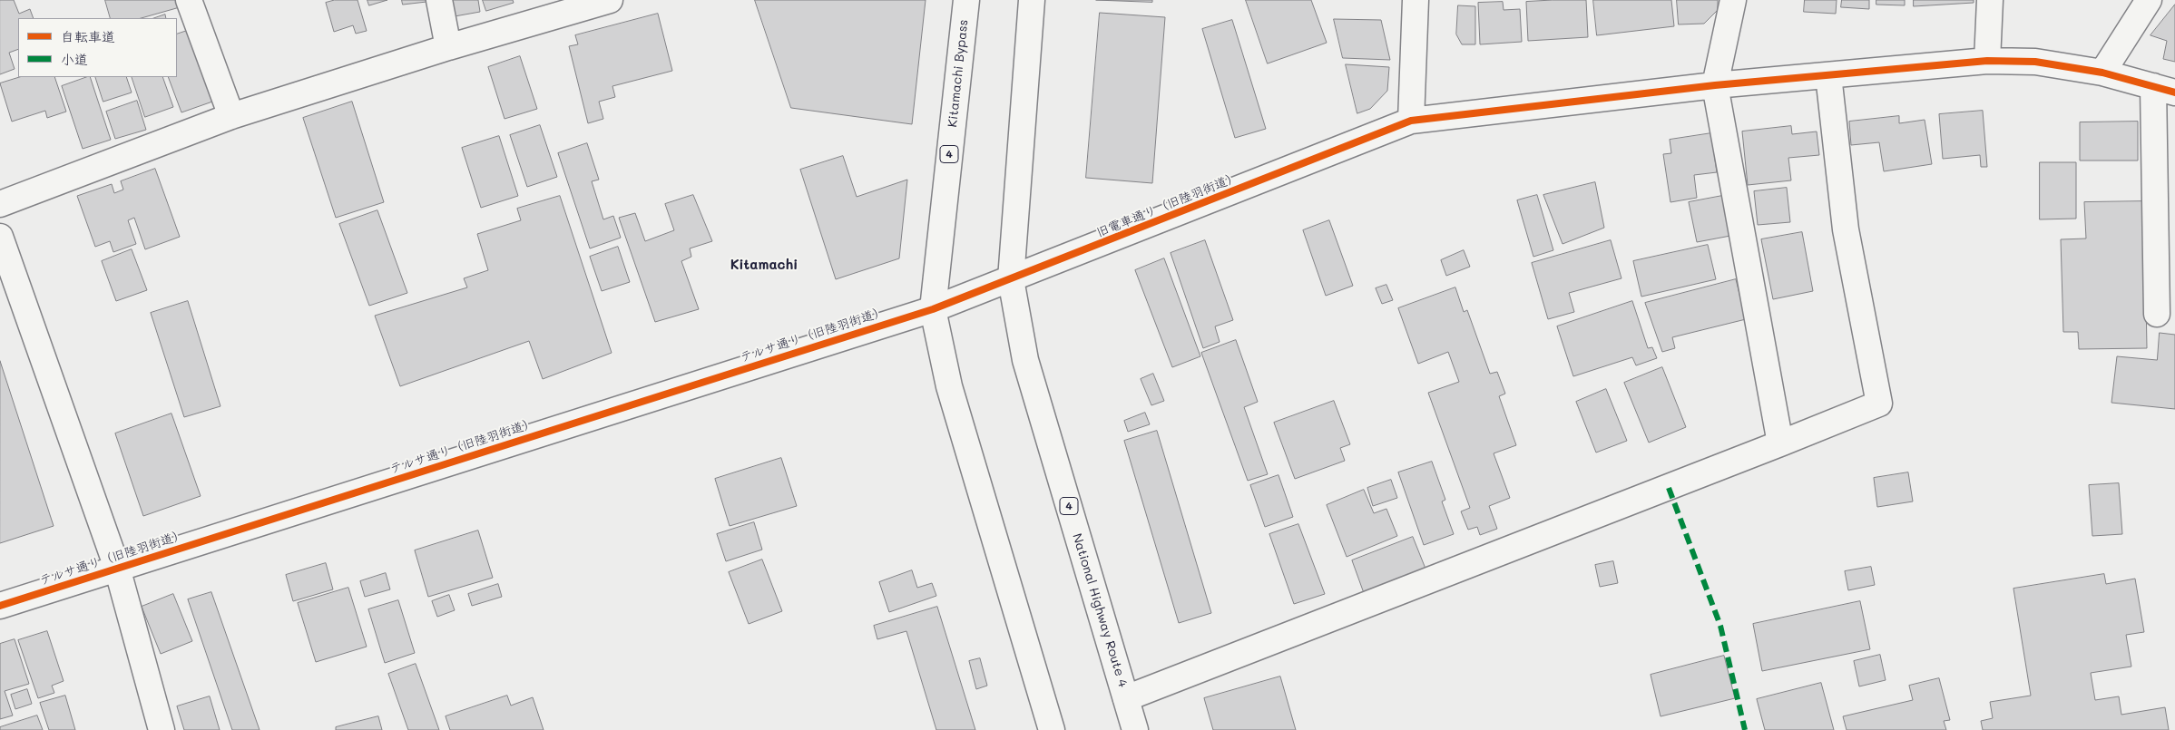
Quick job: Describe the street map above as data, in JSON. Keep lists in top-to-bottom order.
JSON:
{
  "streets": {
    "main road": [
      "Kitamachi Bypass",
      "4",
      "旧電車通り（旧陸羽街道）",
      "テルサ通り（旧陸羽街道）",
      "National Highway Route 4"
    ]
  },
  "crossings": [
    ["Kitamachi Bypass", "4"],
    ["Kitamachi Bypass", "旧電車通り（旧陸羽街道）"],
    ["Kitamachi Bypass", "テルサ通り（旧陸羽街道）"],
    ["4", "旧電車通り（旧陸羽街道）"],
    ["4", "テルサ通り（旧陸羽街道）"],
    ["4", "National Highway Route 4"],
    ["旧電車通り（旧陸羽街道）", "テルサ通り（旧陸羽街道）"],
    ["旧電車通り（旧陸羽街道）", "National Highway Route 4"]
  ],
  "districts": ["Kitamachi"],
  "legend": ["自転車道", "小道"]
}
